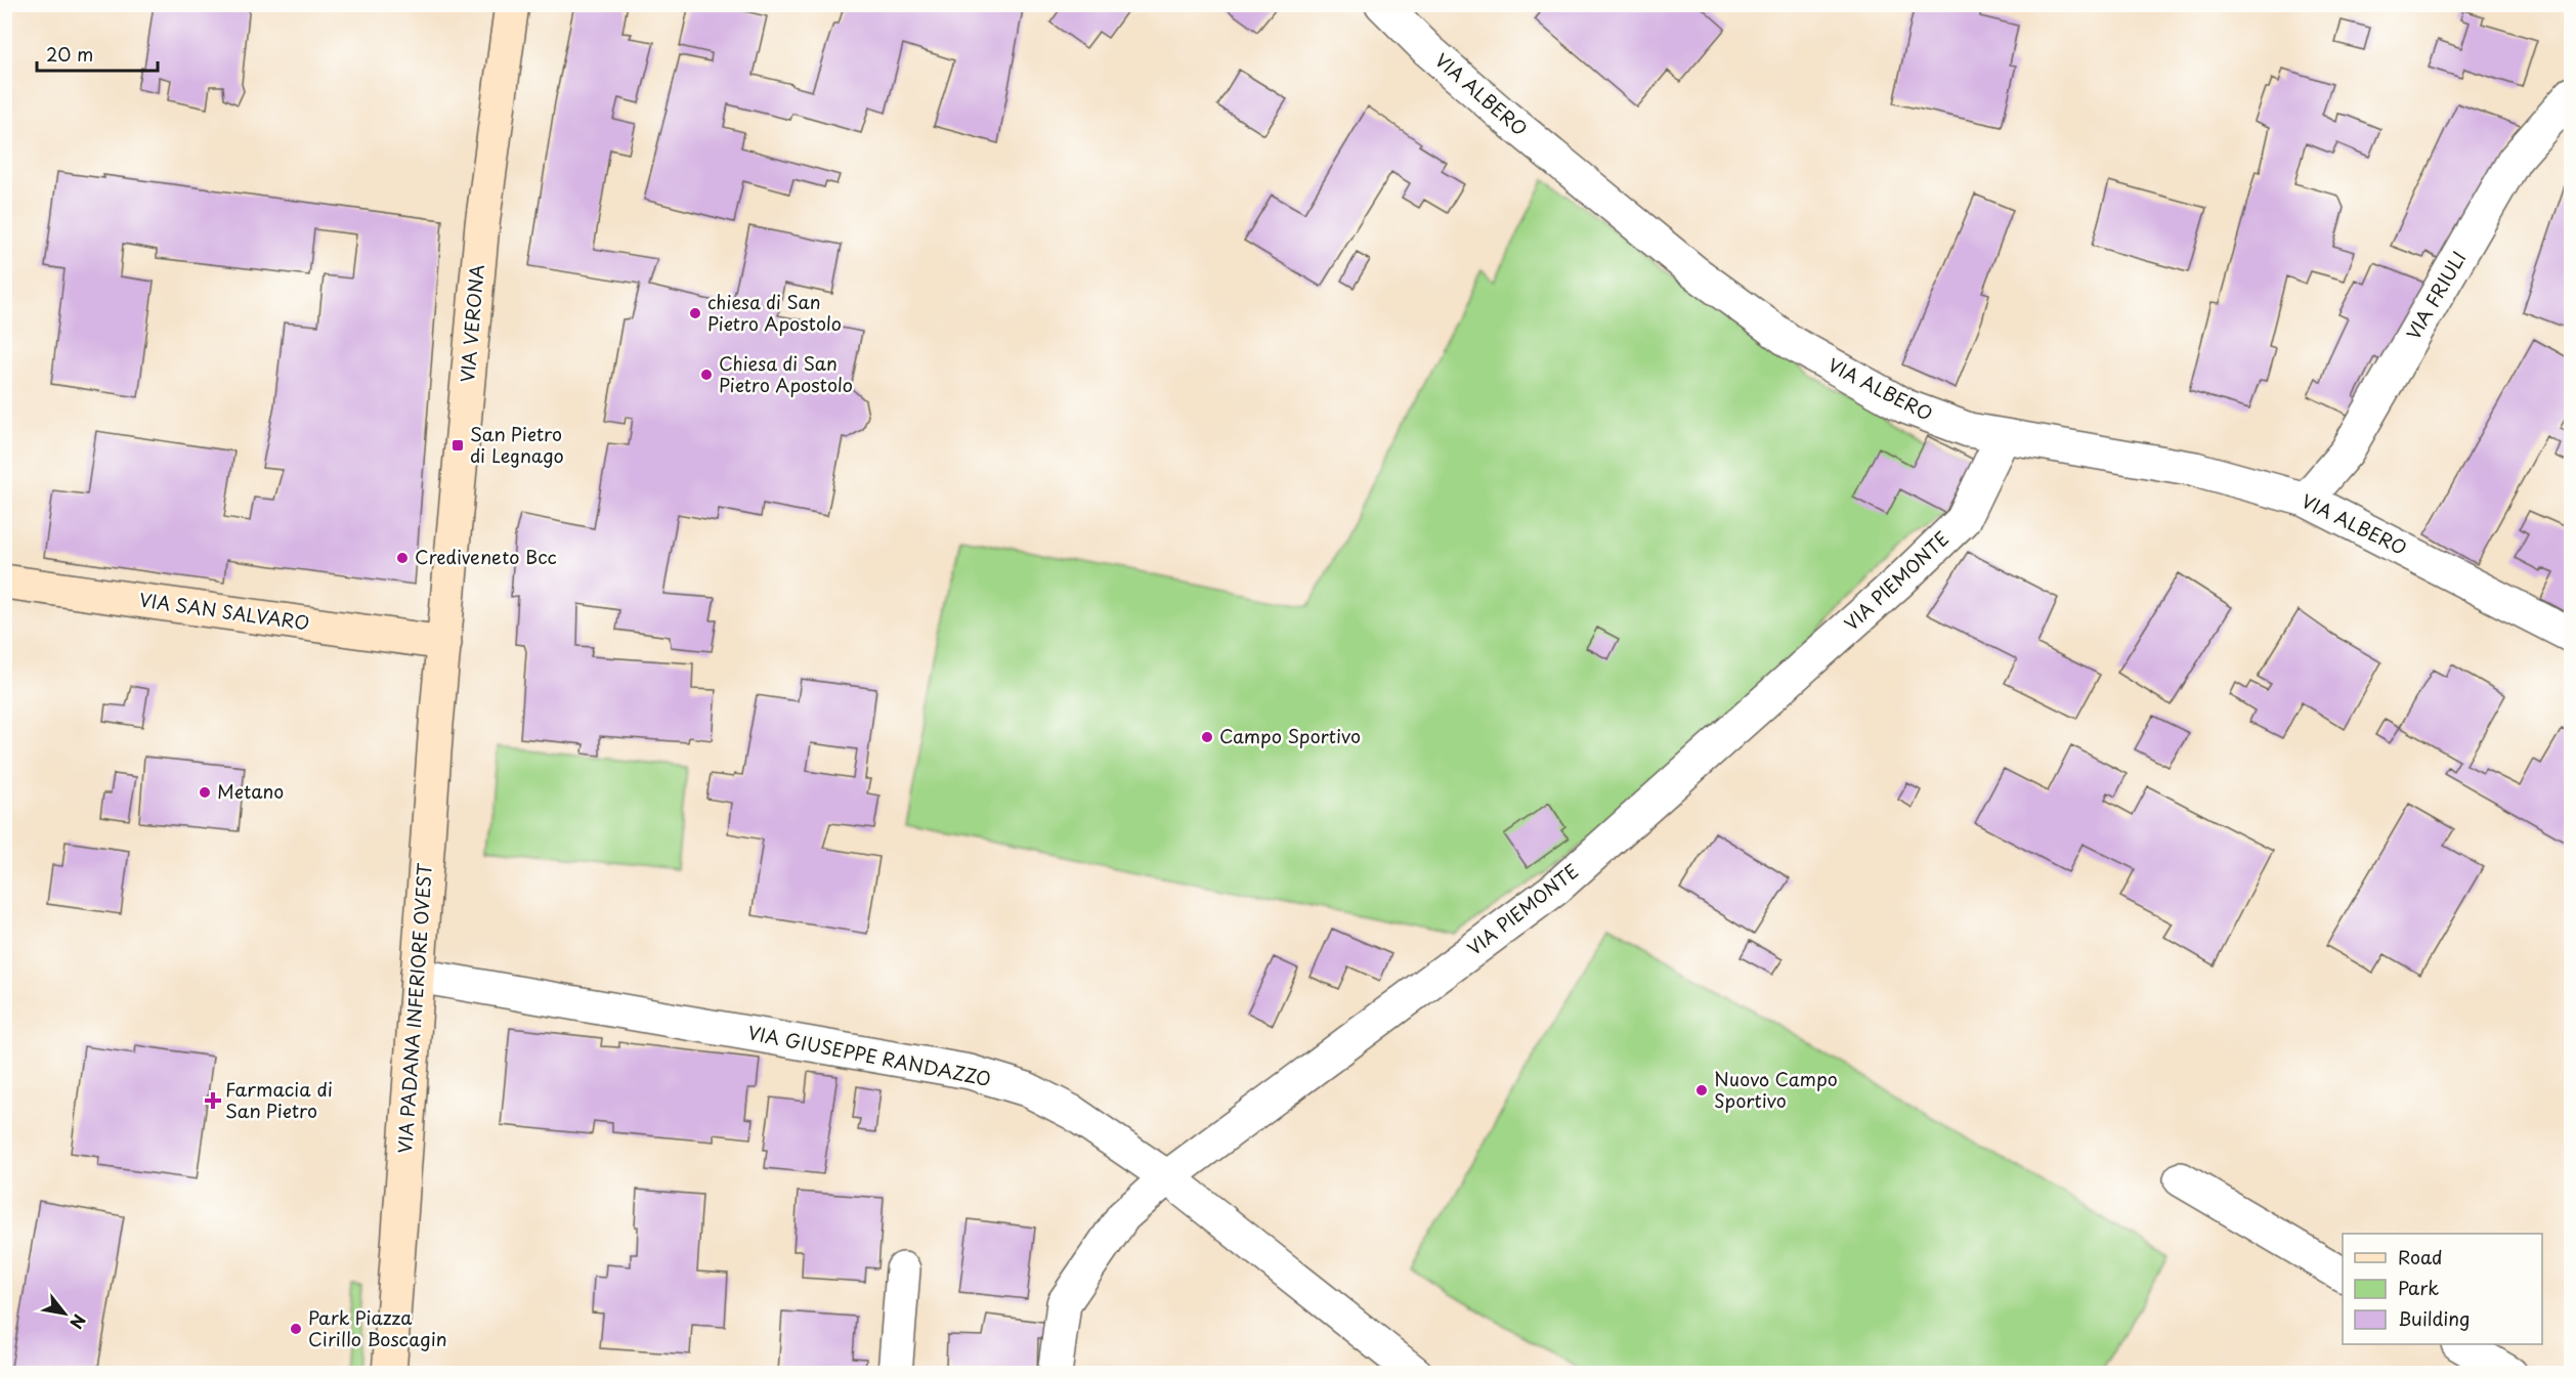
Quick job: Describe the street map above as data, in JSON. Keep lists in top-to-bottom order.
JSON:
{
  "streets": {
    "street": [
      "VIA ALBERO",
      "VIA FRIULI",
      "VIA VERONA",
      "VIA PIEMONTE",
      "VIA SAN SALVARO",
      "VIA PADANA INFERIORE OVEST",
      "VIA GIUSEPPE RANDAZZO"
    ]
  },
  "crossings": [
    ["VIA ALBERO", "VIA FRIULI"],
    ["VIA ALBERO", "VIA PIEMONTE"],
    ["VIA VERONA", "VIA SAN SALVARO"],
    ["VIA VERONA", "VIA PADANA INFERIORE OVEST"],
    ["VIA PIEMONTE", "VIA GIUSEPPE RANDAZZO"],
    ["VIA SAN SALVARO", "VIA PADANA INFERIORE OVEST"],
    ["VIA PADANA INFERIORE OVEST", "VIA GIUSEPPE RANDAZZO"]
  ],
  "places": {
    "other": [
      "chiesa di San Pietro Apostolo",
      "Chiesa di San Pietro Apostolo",
      "Crediveneto Bcc",
      "Campo Sportivo",
      "Metano",
      "Nuovo Campo Sportivo",
      "Park Piazza Cirillo Boscagin"
    ],
    "transit": ["San Pietro di Legnago"],
    "health": ["Farmacia di San Pietro"]
  },
  "legend": ["Road", "Park", "Building"],
  "scale_bar": "20 m",
  "north": "bottom right"
}
